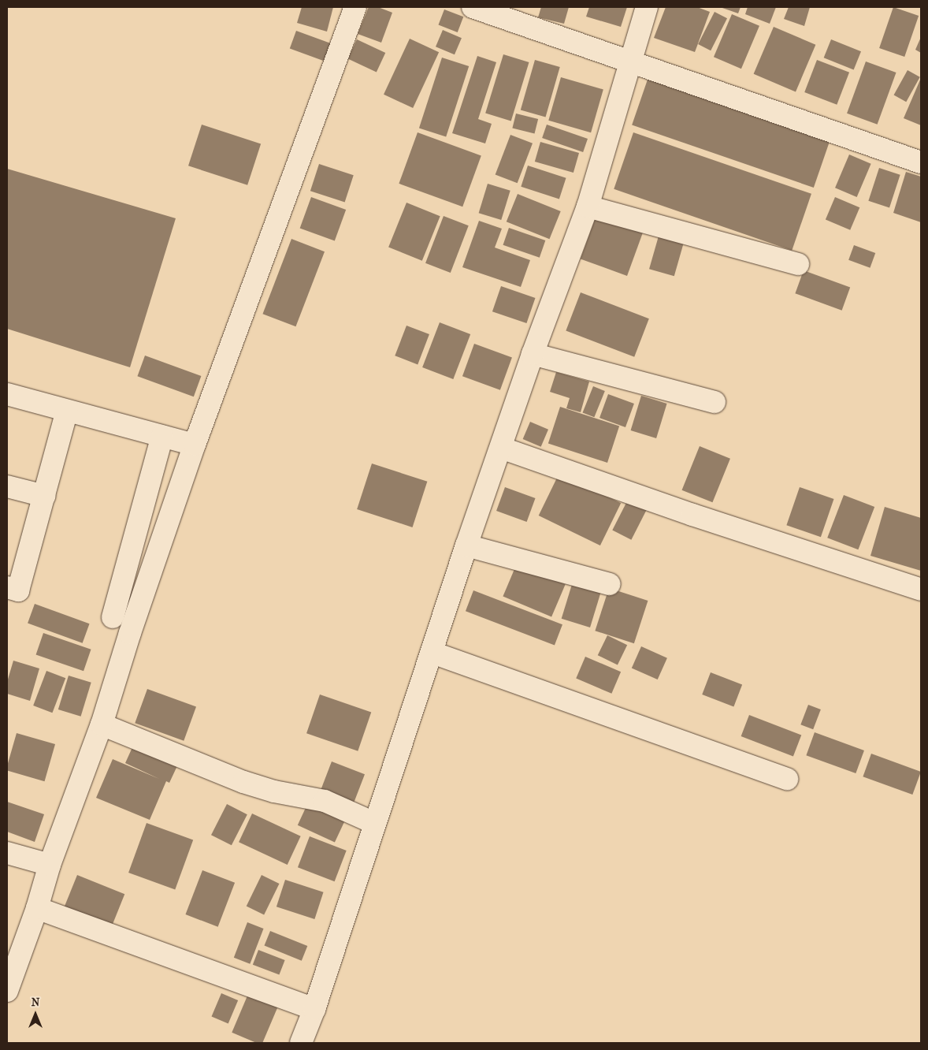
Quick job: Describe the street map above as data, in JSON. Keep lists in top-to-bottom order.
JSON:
{
  "north": "top"
}
